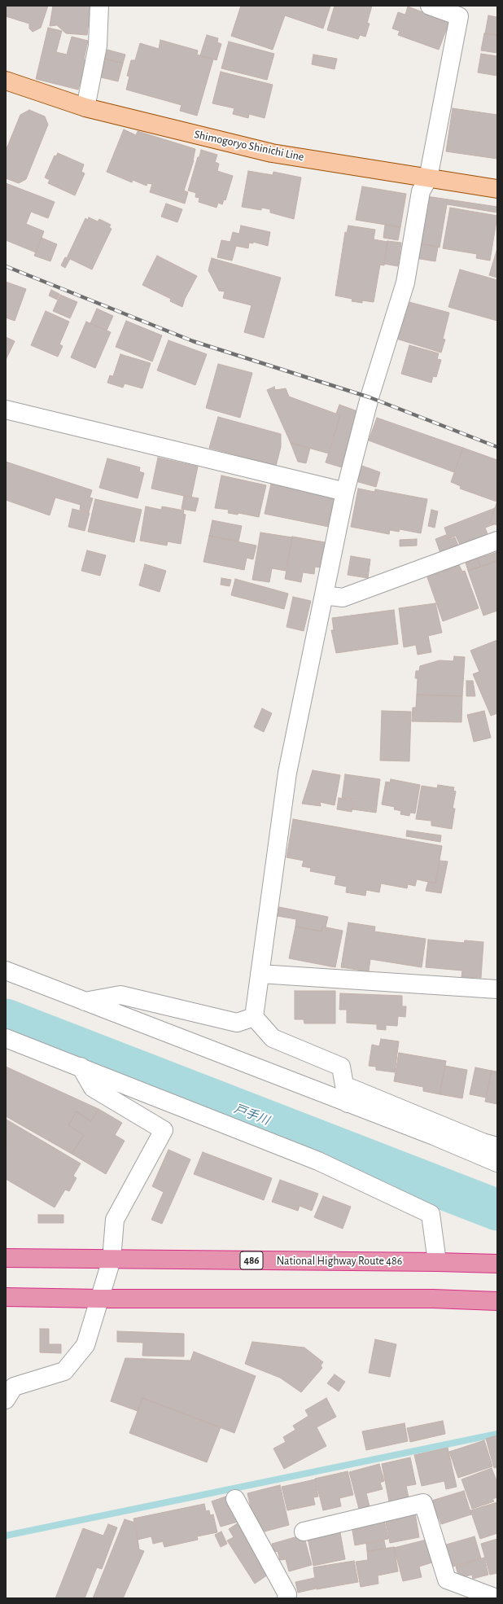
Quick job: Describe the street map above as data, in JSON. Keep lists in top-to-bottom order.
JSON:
{
  "streets": {
    "highway": ["486", "National Highway Route 486"],
    "main road": ["Shimogoryo Shinichi Line"]
  },
  "water": ["戸手川"]
}
